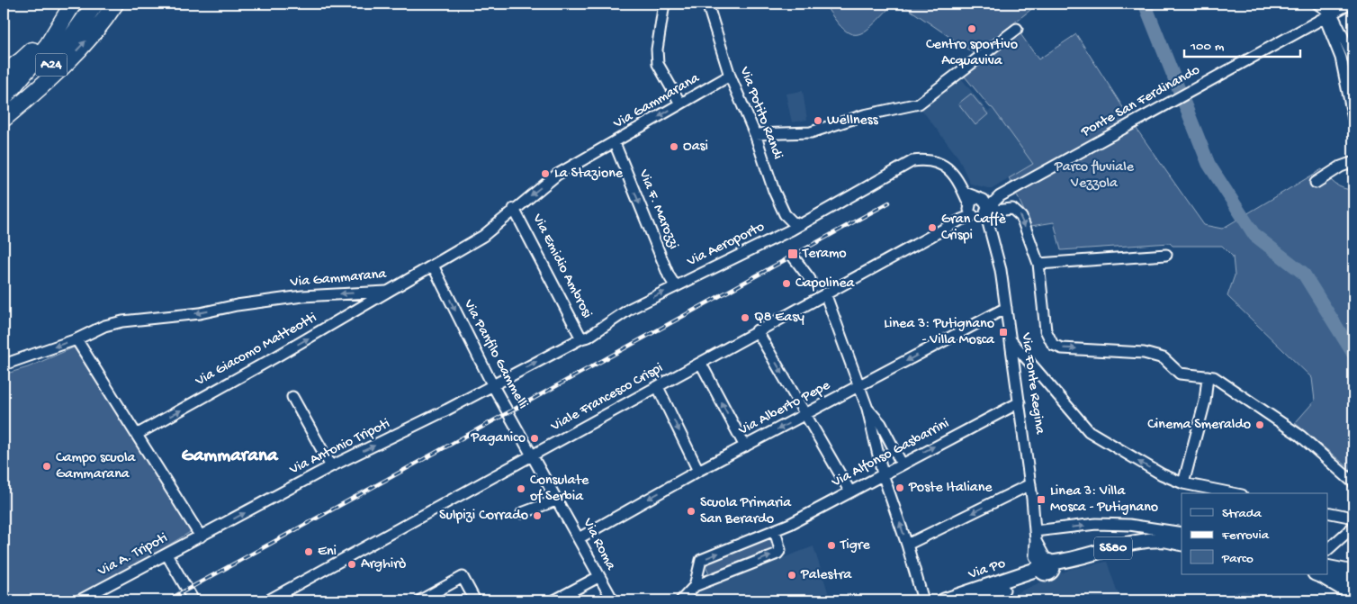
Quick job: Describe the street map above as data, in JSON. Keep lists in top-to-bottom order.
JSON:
{
  "streets": {
    "highway": ["A24"],
    "main road": ["SS80", "Via Po"],
    "street": [
      "Via Gammarana",
      "Ponte San Ferdinando",
      "Via Potito Randi",
      "Via F. Marozzi",
      "Via Aeroporto",
      "Via Emidio Ambrosi",
      "Via Giacomo Matteotti",
      "Via Panfilo Gammelli",
      "Via Fonte Regina",
      "Viale Francesco Crispi",
      "Via Alberto Pepe",
      "Via Antonio Tripoti",
      "Via Alfonso Gasbarrini",
      "Via Roma",
      "Via A. Tripoti"
    ]
  },
  "crossings": [
    ["Via Gammarana", "Via Potito Randi"],
    ["Via Gammarana", "Via F. Marozzi"],
    ["Via Gammarana", "Via Emidio Ambrosi"],
    ["Via Gammarana", "Via Giacomo Matteotti"],
    ["Via Gammarana", "Via Panfilo Gammelli"],
    ["Ponte San Ferdinando", "Via Aeroporto"],
    ["Ponte San Ferdinando", "Via Fonte Regina"],
    ["Ponte San Ferdinando", "Viale Francesco Crispi"],
    ["Via Potito Randi", "Via Aeroporto"],
    ["Via F. Marozzi", "Via Aeroporto"],
    ["Via Aeroporto", "Via Emidio Ambrosi"],
    ["Via Aeroporto", "Via Panfilo Gammelli"],
    ["Via Aeroporto", "Via Fonte Regina"],
    ["Via Aeroporto", "Viale Francesco Crispi"],
    ["Via Aeroporto", "Via Antonio Tripoti"],
    ["Via Panfilo Gammelli", "Viale Francesco Crispi"],
    ["Via Panfilo Gammelli", "Via Antonio Tripoti"],
    ["Via Panfilo Gammelli", "Via Roma"],
    ["Via Fonte Regina", "Viale Francesco Crispi"],
    ["Via Fonte Regina", "Via Alberto Pepe"],
    ["Via Fonte Regina", "Via Alfonso Gasbarrini"],
    ["Via Fonte Regina", "SS80"],
    ["Viale Francesco Crispi", "Via Roma"],
    ["Via Alberto Pepe", "Via Roma"],
    ["Via Antonio Tripoti", "Via A. Tripoti"],
    ["SS80", "Via Po"]
  ],
  "one_way": [
    "Via Gammarana",
    "Via F. Marozzi",
    "Via Aeroporto",
    "Via Giacomo Matteotti",
    "Via Panfilo Gammelli",
    "Via Alberto Pepe",
    "Via Antonio Tripoti",
    "Via Alfonso Gasbarrini"
  ],
  "districts": ["Gammarana"],
  "parks": ["Parco fluviale Vezzola"],
  "places": {
    "other": [
      "Centro sportivo Acquaviva",
      "Wellness",
      "Oasi",
      "La Stazione",
      "Gran Caffè Crispi",
      "Capolinea",
      "Q8 Easy",
      "Cinema Smeraldo",
      "Paganico",
      "Campo scuola Gammarana",
      "Poste Italiane",
      "Consulate of Serbia",
      "Scuola Primaria San Berardo",
      "Sulpizi Corrado",
      "Tigre",
      "Eni",
      "Arghirò",
      "Palestra"
    ],
    "transit": ["Teramo", "Linea 3: Putignano - Villa Mosca", "Linea 3: Villa Mosca - Putignano"]
  },
  "legend": ["Strada", "Ferrovia", "Parco"],
  "scale_bar": "100 m"
}
